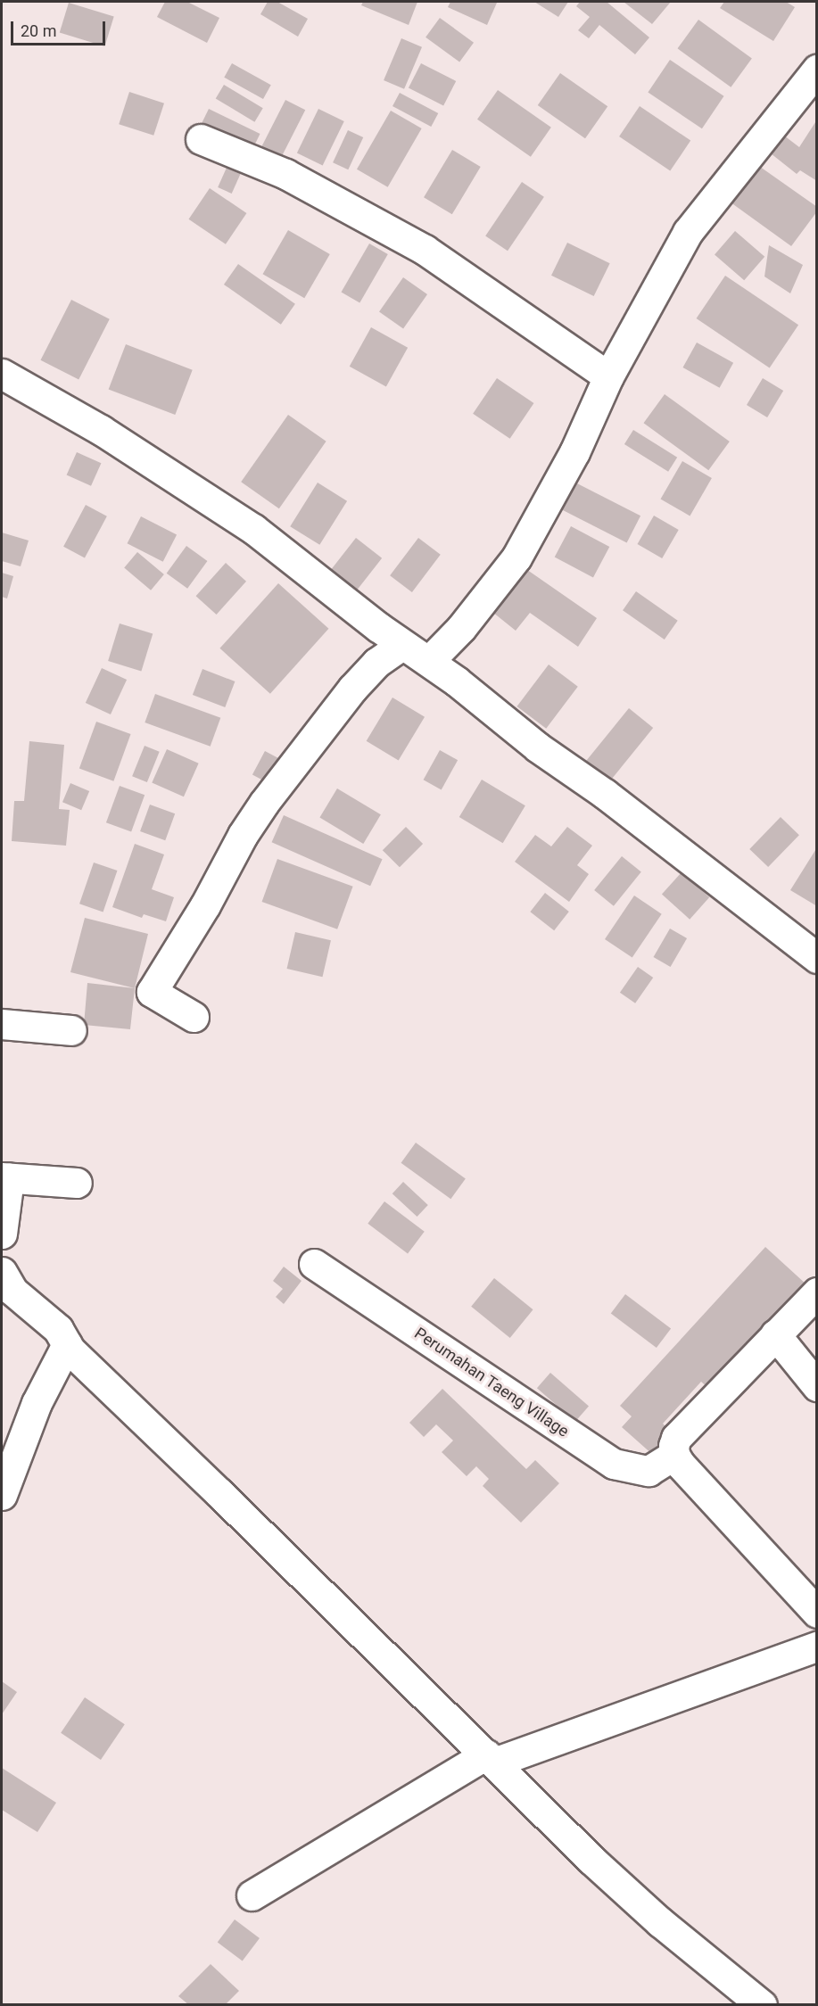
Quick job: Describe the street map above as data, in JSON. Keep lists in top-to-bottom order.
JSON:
{
  "streets": {
    "street": ["Perumahan Taeng Village"]
  },
  "scale_bar": "20 m"
}
